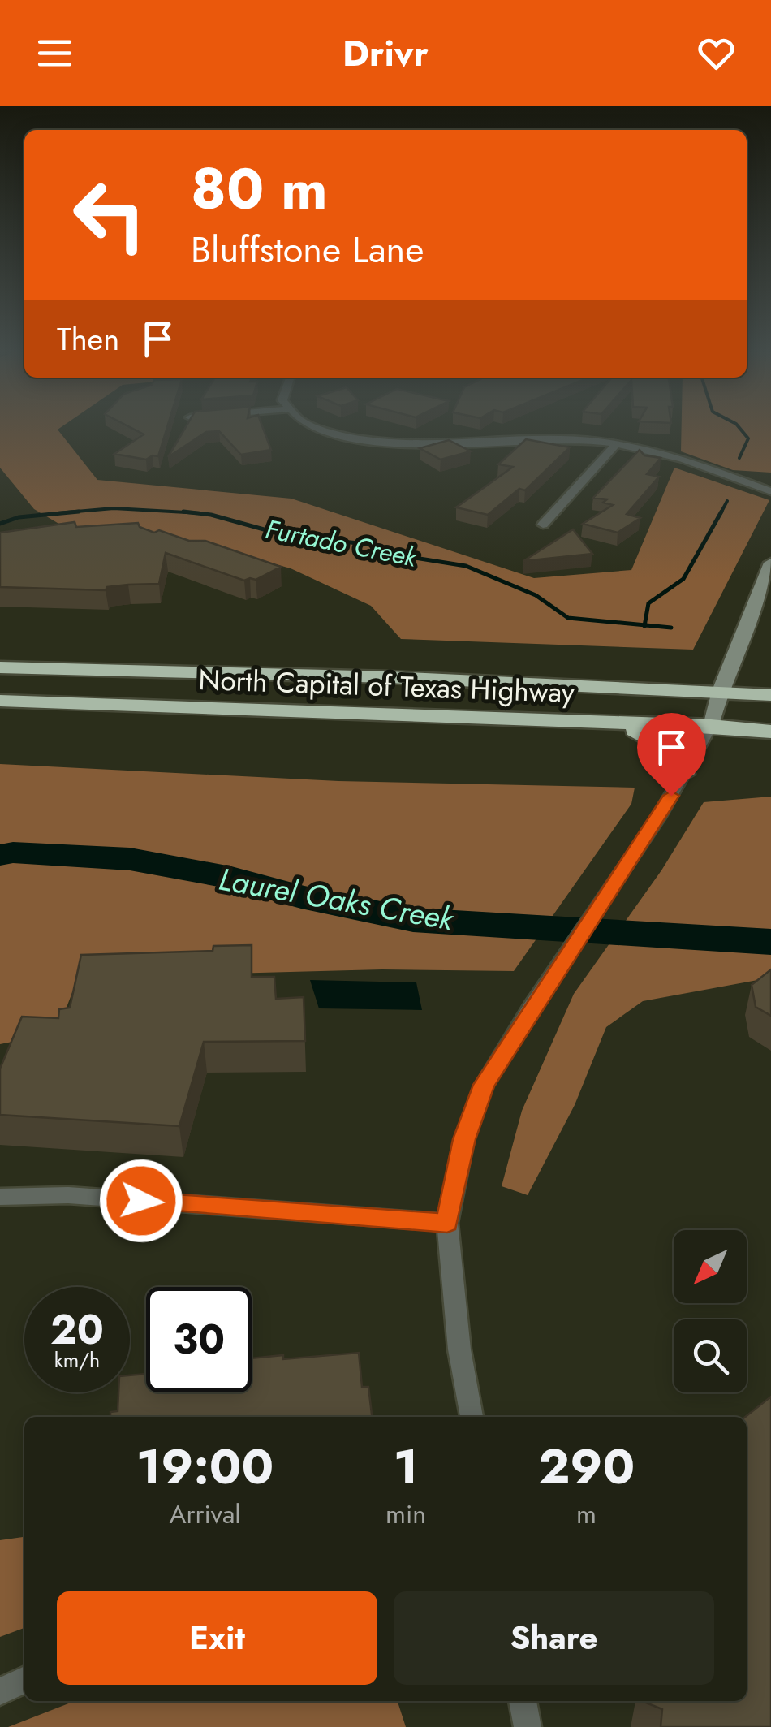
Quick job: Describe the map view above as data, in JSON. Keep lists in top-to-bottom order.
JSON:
{
  "streets": {
    "highway": ["North Capital of Texas Highway"]
  },
  "water": ["Furtado Creek", "Laurel Oaks Creek"],
  "north": "bottom left",
  "page": {
    "header": "Drivr",
    "turn": ["80 m", "Bluffstone Lane"],
    "then": "Then",
    "speed": "20 km/h",
    "limit": "30",
    "eta": [
      "19:00",
      "Arrival",
      "1",
      "min",
      "290",
      "m"
    ],
    "buttons": ["Exit", "Share"]
  }
}
